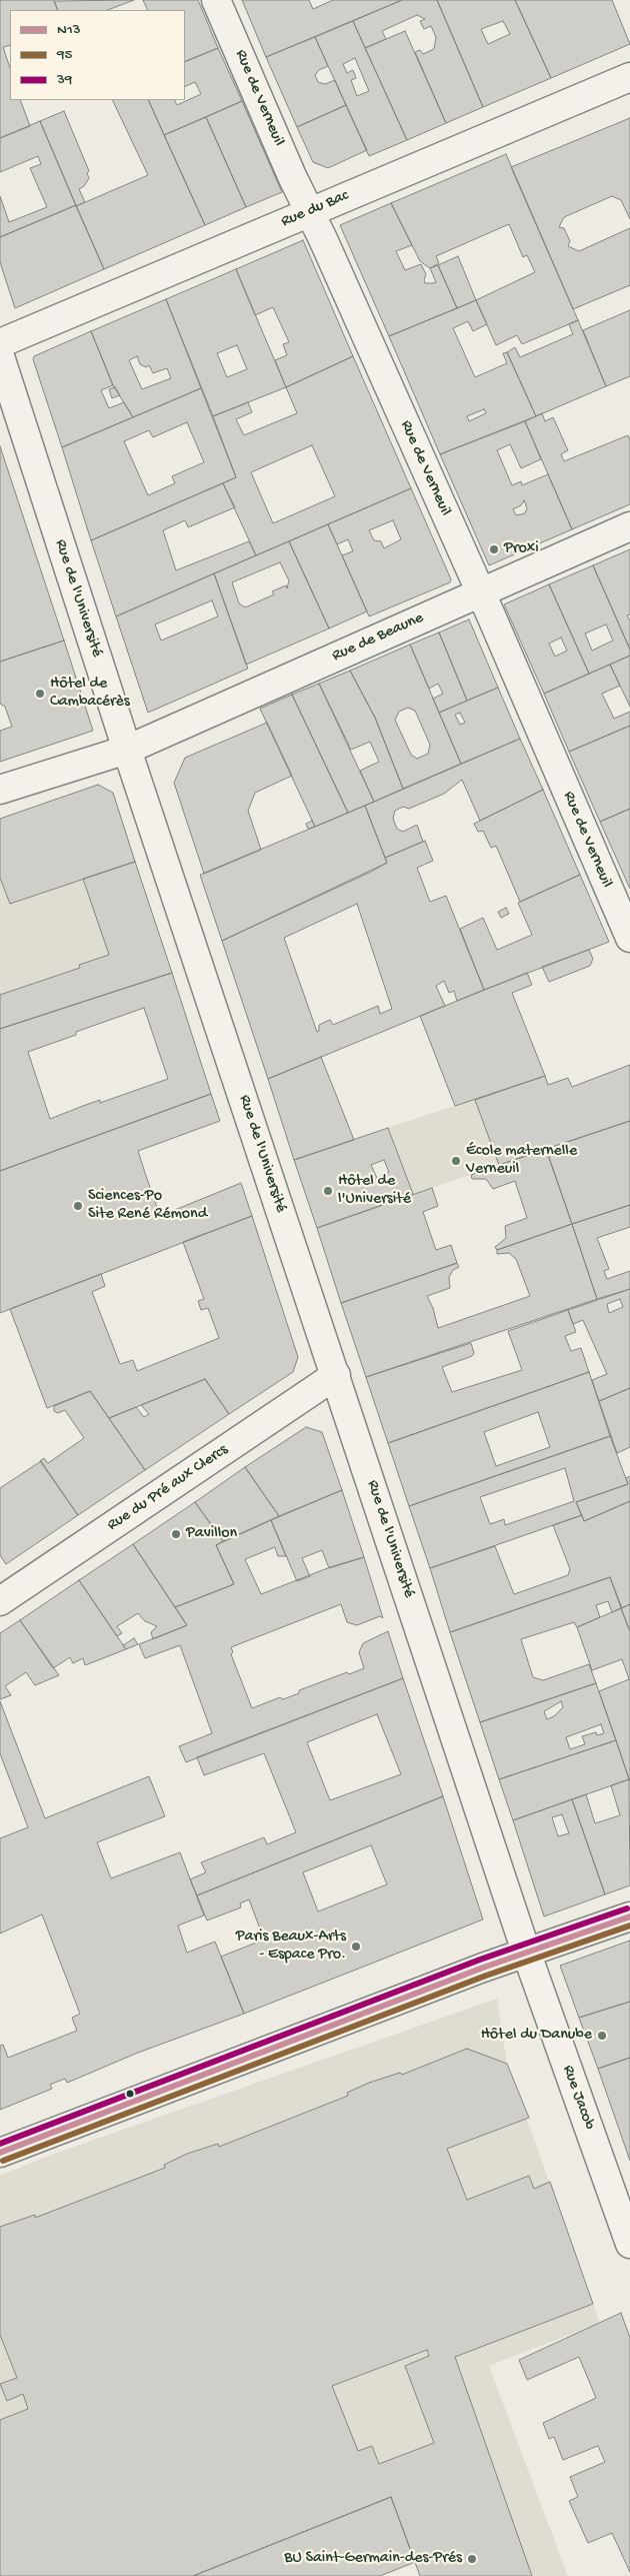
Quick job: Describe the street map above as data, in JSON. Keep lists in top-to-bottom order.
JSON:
{
  "streets": {
    "street": [
      "Rue de Verneuil",
      "Rue du Bac",
      "Rue de l'Université",
      "Rue de Beaune",
      "Rue du Pré aux Clercs",
      "Rue Jacob"
    ]
  },
  "crossings": [
    ["Rue de Verneuil", "Rue du Bac"],
    ["Rue de Verneuil", "Rue de Beaune"],
    ["Rue de l'Université", "Rue de Beaune"],
    ["Rue de l'Université", "Rue du Pré aux Clercs"],
    ["Rue de l'Université", "Rue Jacob"]
  ],
  "places": [
    "Proxi",
    "Hôtel de Cambacérès",
    "École maternelle Verneuil",
    "Hôtel de l'Université",
    "Sciences-Po Site René Rémond",
    "Pavillon",
    "Paris Beaux-Arts - Espace Pro.",
    "Hôtel du Danube",
    "BU Saint-Germain-des-Prés"
  ],
  "lines": ["transit line 39", "transit line N13", "transit line 95"],
  "legend": ["N13", "95", "39"]
}
